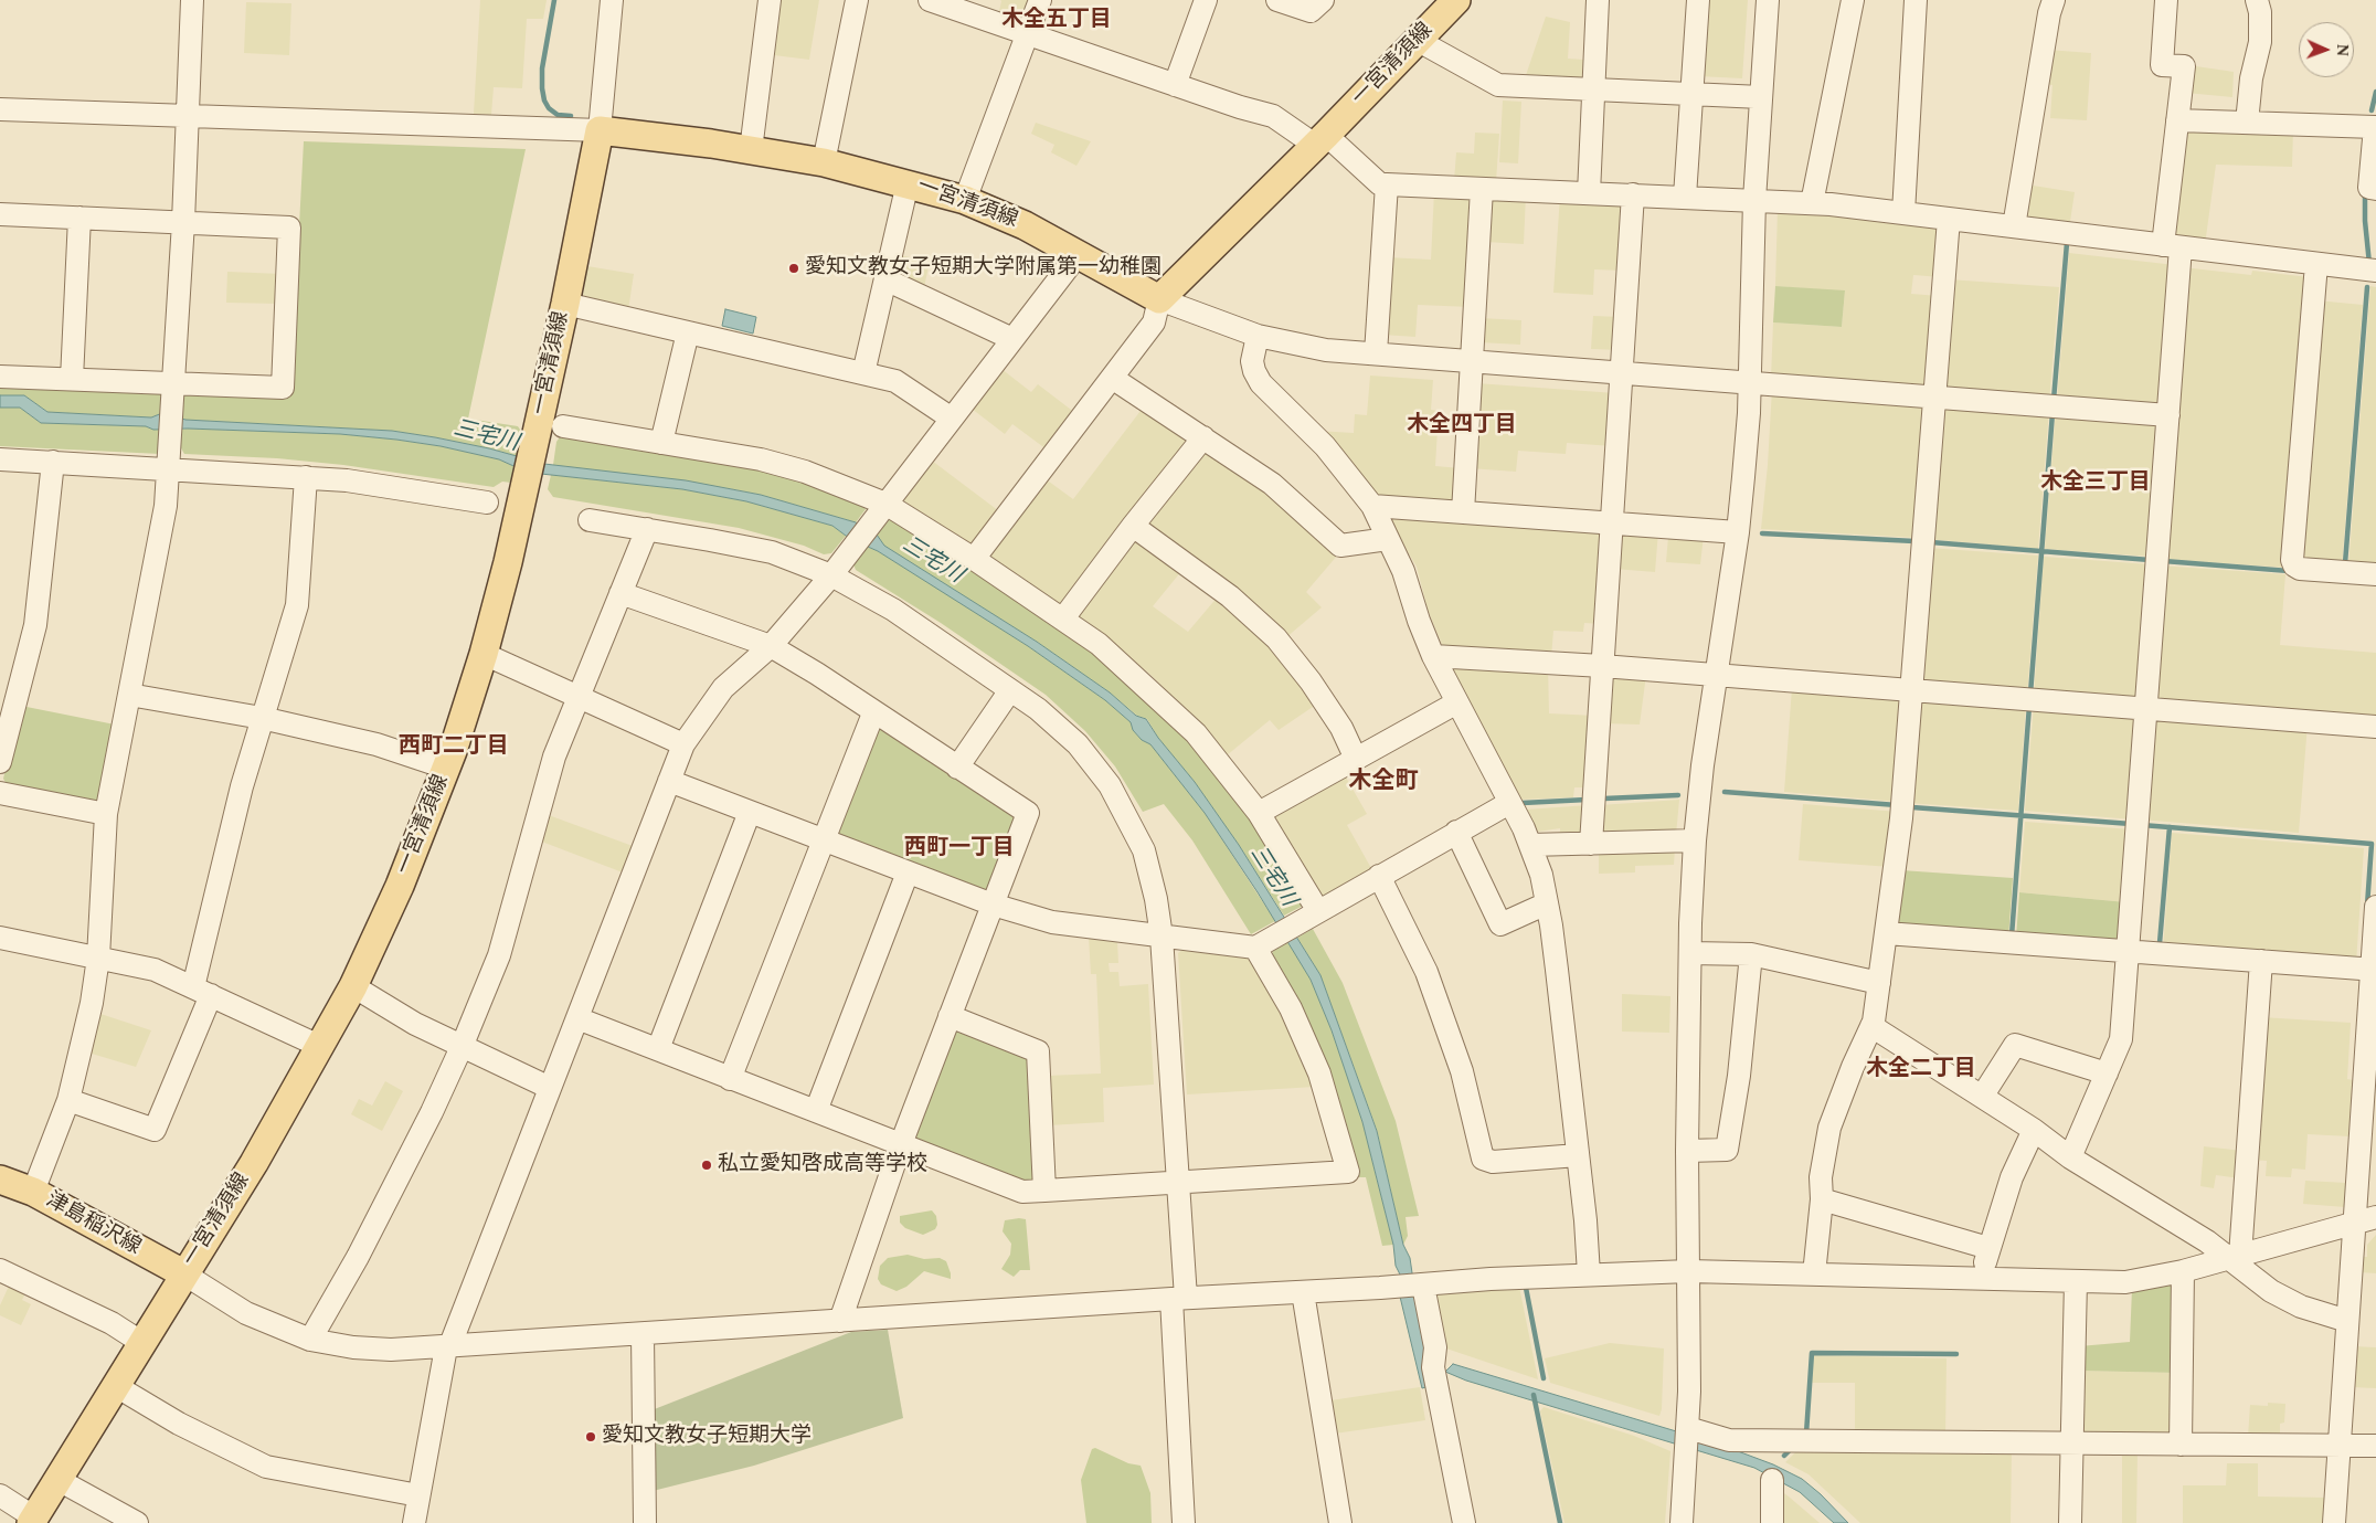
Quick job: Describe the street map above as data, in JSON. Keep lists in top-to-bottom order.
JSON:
{
  "streets": {
    "main road": ["一宮清須線", "津島稲沢線"]
  },
  "crossings": [
    ["一宮清須線", "津島稲沢線"]
  ],
  "districts": [
    "木全五丁目",
    "木全四丁目",
    "木全三丁目",
    "西町二丁目",
    "木全町",
    "西町一丁目",
    "木全二丁目"
  ],
  "water": ["三宅川"],
  "places": ["愛知文教女子短期大学附属第一幼稚園", "私立愛知啓成高等学校", "愛知文教女子短期大学"],
  "north": "right"
}
